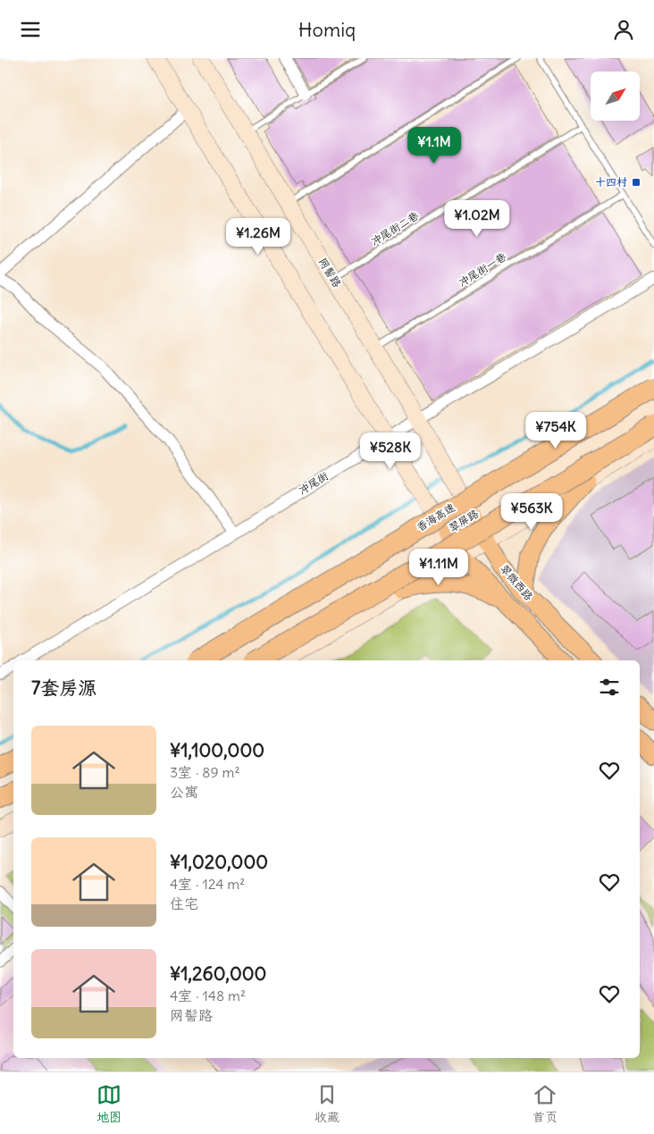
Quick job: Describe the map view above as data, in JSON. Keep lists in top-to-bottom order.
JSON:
{
  "streets": {
    "highway": ["香海高速"],
    "main road": ["网髻路", "翠屏路", "翠微西路"],
    "street": ["冲尾街"],
    "lane": ["冲尾街二巷", "冲尾街一巷"]
  },
  "crossings": [
    ["冲尾街二巷", "网髻路"],
    ["冲尾街一巷", "网髻路"],
    ["网髻路", "冲尾街"],
    ["网髻路", "翠微西路"],
    ["冲尾街", "翠微西路"],
    ["翠屏路", "翠微西路"]
  ],
  "places": {
    "transit": ["十四村"]
  },
  "north": "top right",
  "page": {
    "header": "Homiq",
    "price": [
      "¥1.1M",
      "¥1.02M",
      "¥1.26M",
      "¥754K",
      "¥528K",
      "¥563K",
      "¥1.11M"
    ],
    "heading": "7套房源",
    "list": [
      {
        "name": "¥1,100,000",
        "note": "3室 · 89 m² · 公寓"
      },
      {
        "name": "¥1,020,000",
        "note": "4室 · 124 m² · 住宅"
      },
      {
        "name": "¥1,260,000",
        "note": "4室 · 148 m² · 网髻路"
      }
    ],
    "tabs": ["地图", "收藏", "首页"]
  }
}
